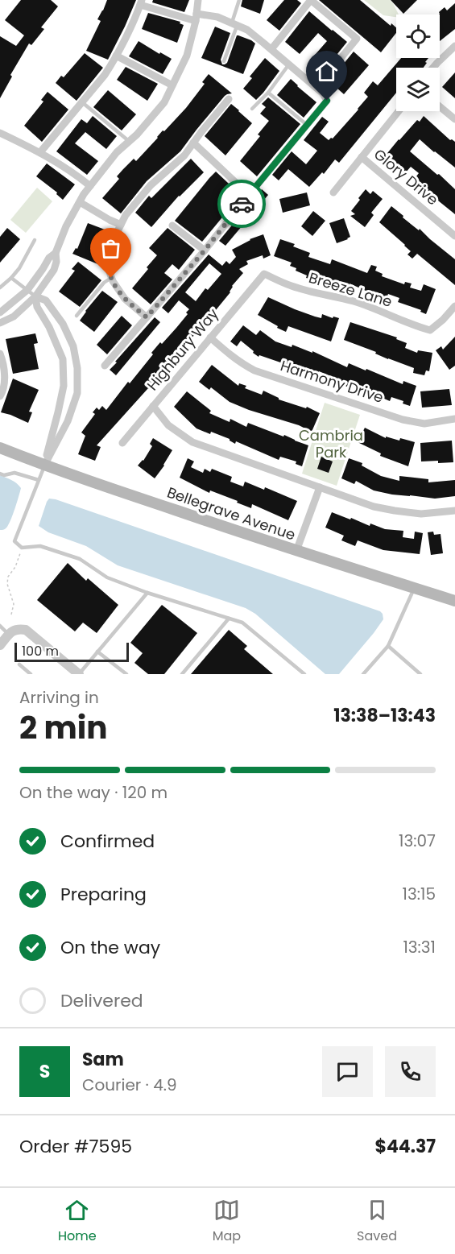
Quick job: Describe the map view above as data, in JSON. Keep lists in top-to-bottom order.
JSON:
{
  "streets": {
    "main road": ["Bellegrave Avenue"],
    "street": [
      "Glory Drive",
      "Breeze Lane",
      "Highbury Way",
      "Harmony Drive"
    ]
  },
  "crossings": [
    ["Breeze Lane", "Highbury Way"],
    ["Highbury Way", "Harmony Drive"]
  ],
  "parks": ["Cambria Park"],
  "scale_bar": "100 m",
  "page": {
    "scale": "100 m",
    "heading": ["2 min", "Arriving in", "13:38–13:43"],
    "panel": [
      "Sam",
      "Courier · 4.9",
      "Order #7595",
      "$44.37"
    ],
    "bar": "On the way · 120 m",
    "list": [
      ["Confirmed", "13:07"],
      ["Preparing", "13:15"],
      ["On the way", "13:31"],
      "Delivered"
    ],
    "round": "S",
    "tabs": ["Home", "Map", "Saved"]
  }
}
